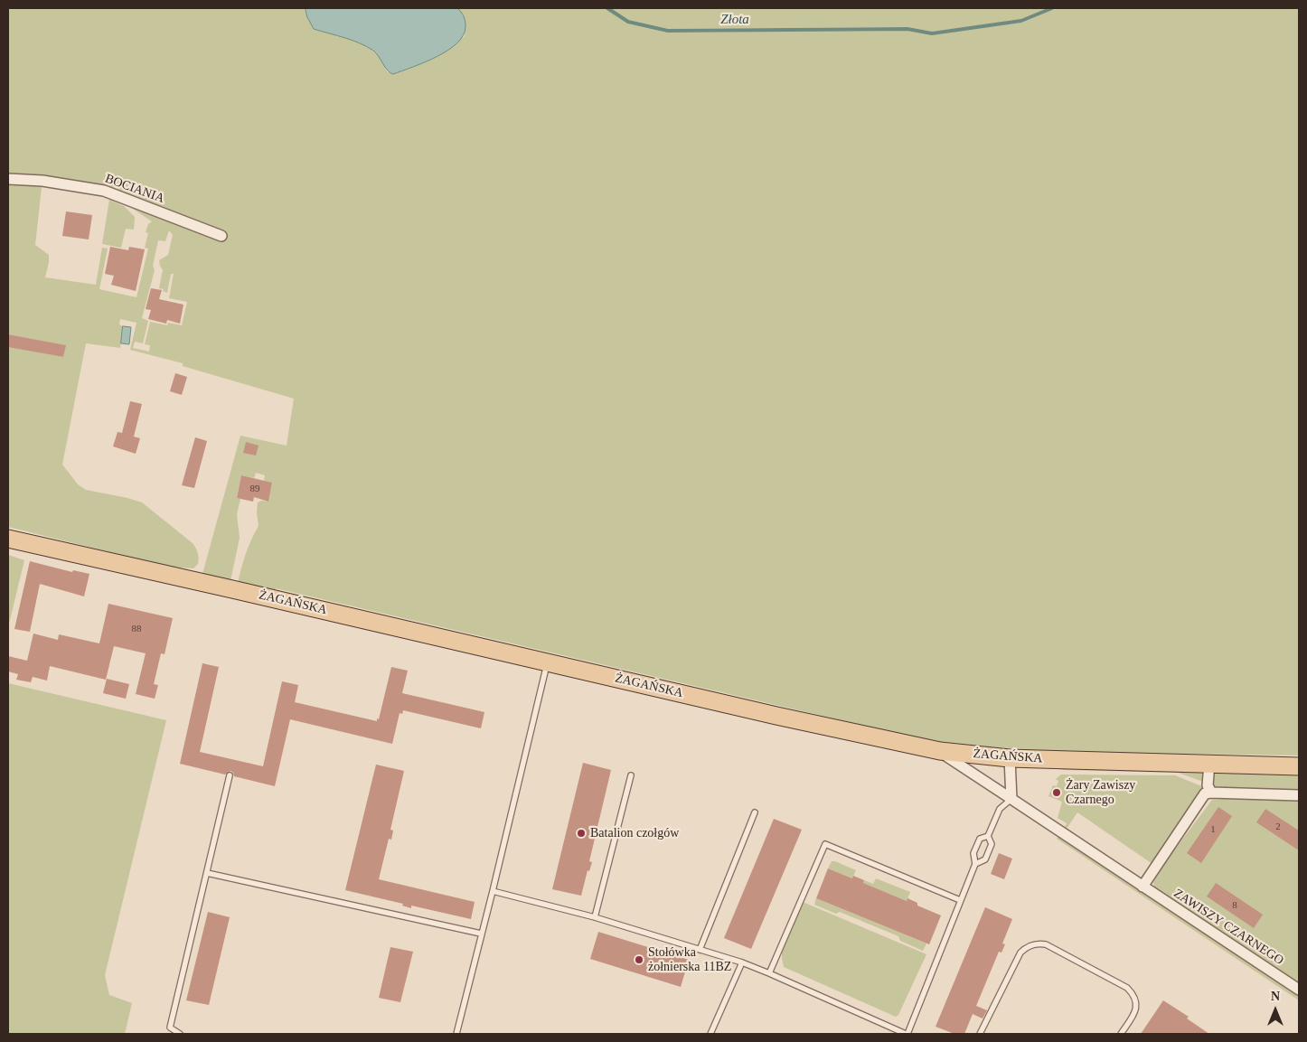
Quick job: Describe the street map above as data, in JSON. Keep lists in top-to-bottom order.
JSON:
{
  "streets": {
    "main road": ["ŻAGAŃSKA"],
    "street": ["BOCIANIA", "ZAWISZY CZARNEGO"]
  },
  "crossings": [
    ["ŻAGAŃSKA", "ZAWISZY CZARNEGO"]
  ],
  "water": ["Złota"],
  "places": ["Żary Zawiszy Czarnego", "Batalion czołgów", "Stołówka żołnierska 11BZ"],
  "house_numbers": [
    "89",
    "88",
    "2",
    "1",
    "8"
  ],
  "north": "top"
}
